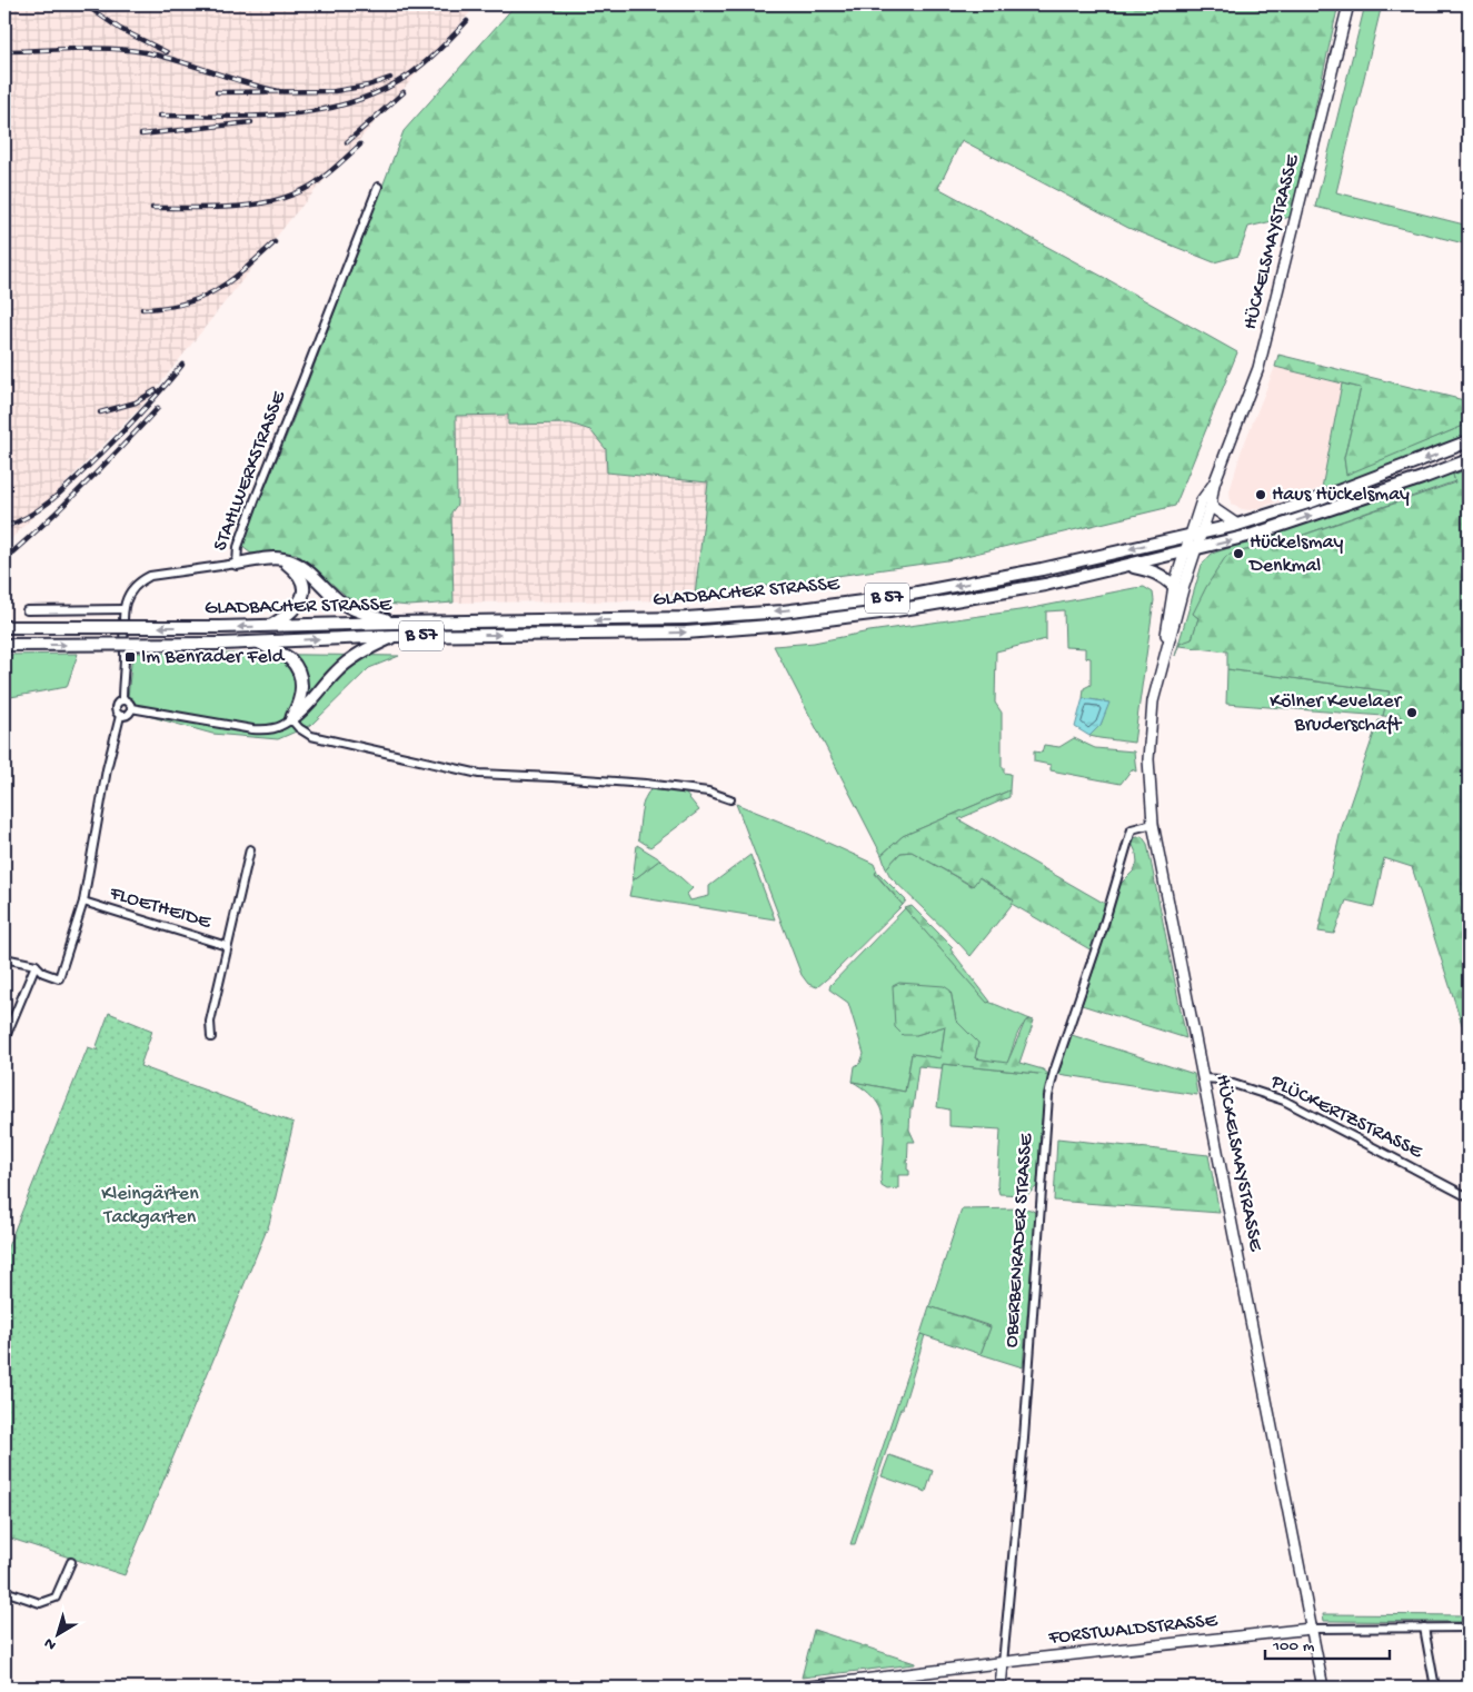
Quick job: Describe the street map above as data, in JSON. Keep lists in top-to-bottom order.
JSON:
{
  "streets": {
    "main road": [
      "HÜCKELSMAYSTRASSE",
      "GLADBACHER STRASSE",
      "B 57",
      "OBERBENRADER STRASSE",
      "FORSTWALDSTRASSE"
    ],
    "street": ["STAHLWERKSTRASSE", "FLOETHEIDE", "PLÜCKERTZSTRASSE"]
  },
  "crossings": [
    ["HÜCKELSMAYSTRASSE", "GLADBACHER STRASSE"],
    ["HÜCKELSMAYSTRASSE", "PLÜCKERTZSTRASSE"],
    ["HÜCKELSMAYSTRASSE", "OBERBENRADER STRASSE"],
    ["HÜCKELSMAYSTRASSE", "FORSTWALDSTRASSE"],
    ["OBERBENRADER STRASSE", "FORSTWALDSTRASSE"]
  ],
  "parks": ["Kleingärten Tackgarten"],
  "places": {
    "other": ["Haus Hückelsmay", "Hückelsmay Denkmal", "Kölner Kevelaer Bruderschaft"],
    "transit": ["Im Benrader Feld"]
  },
  "scale_bar": "100 m",
  "north": "bottom left"
}
